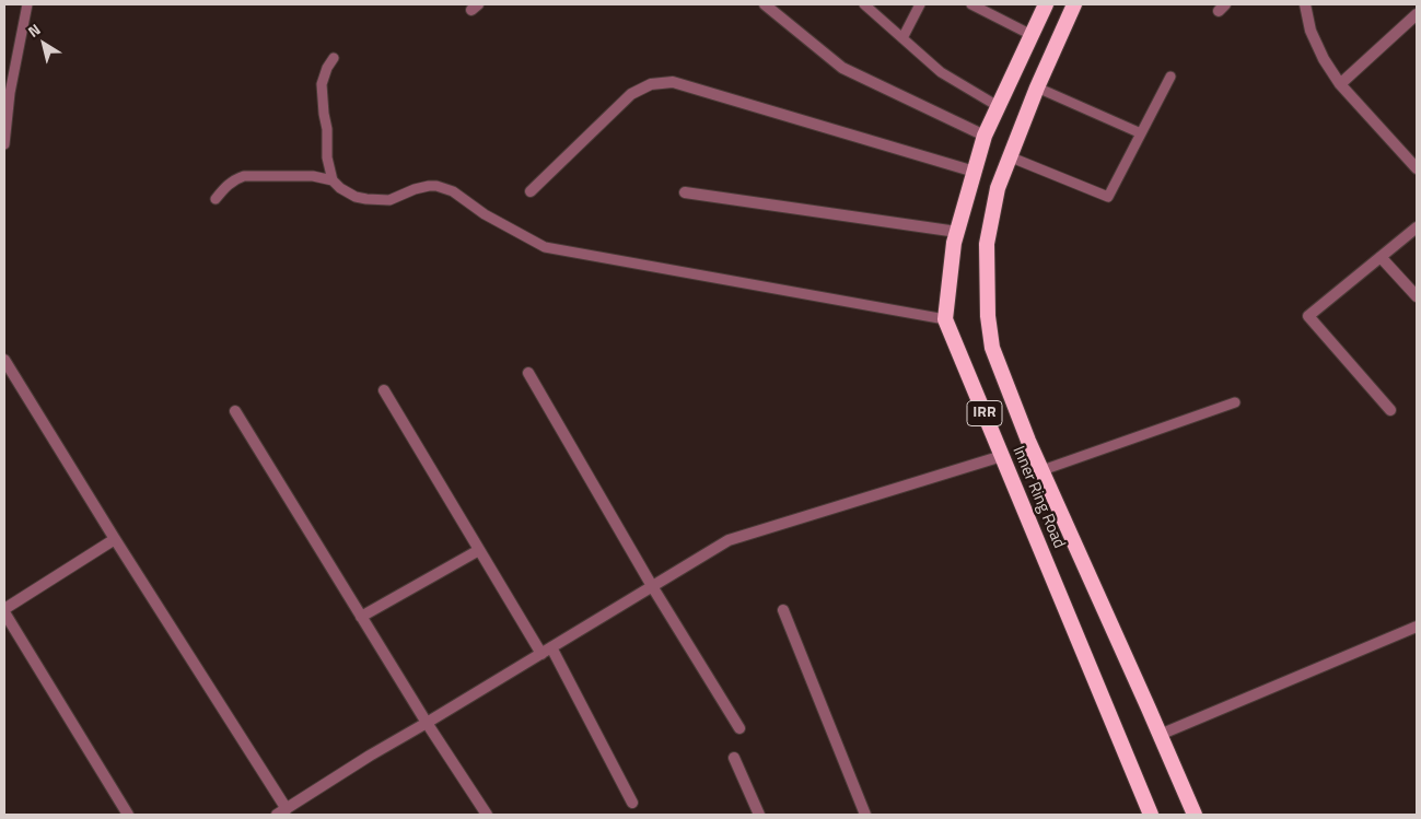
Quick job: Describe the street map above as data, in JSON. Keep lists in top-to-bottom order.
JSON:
{
  "streets": {
    "highway": ["IRR", "Inner Ring Road"]
  },
  "north": "top left"
}
